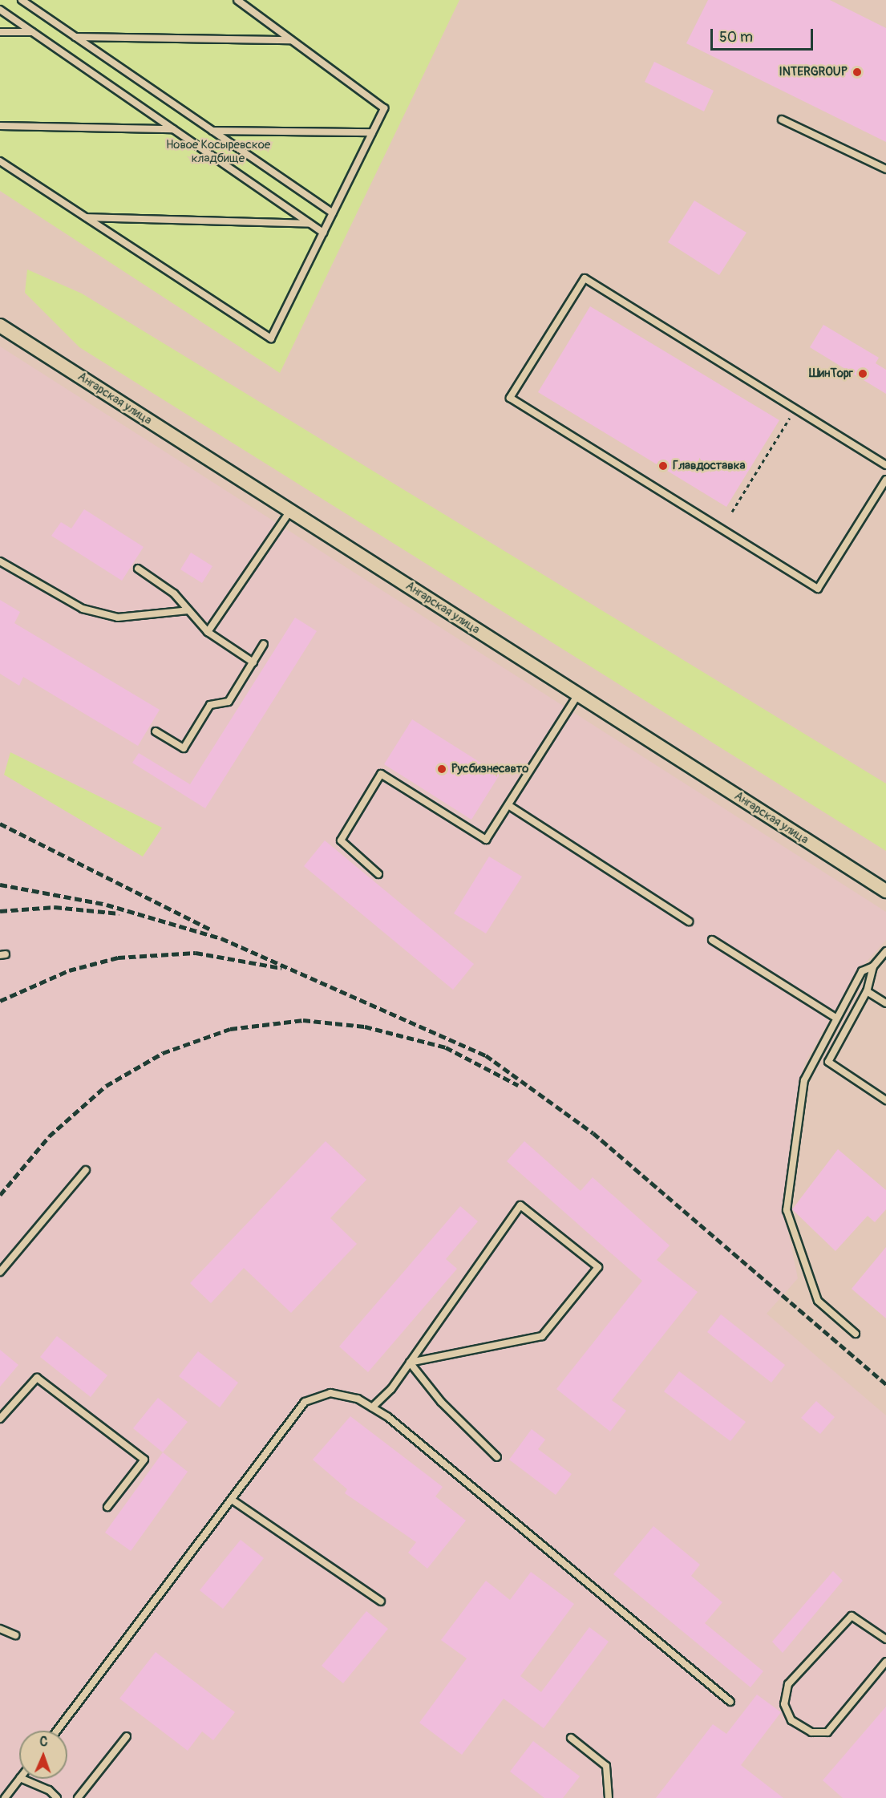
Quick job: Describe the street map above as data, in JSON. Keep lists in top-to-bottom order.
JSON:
{
  "streets": {
    "street": ["Ангарская улица"]
  },
  "parks": ["Новое Косыревское кладбище"],
  "places": [
    "INTERGROUP",
    "ШинТорг",
    "Главдоставка",
    "Русбизнесавто"
  ],
  "scale_bar": "50 m",
  "north": "top"
}
